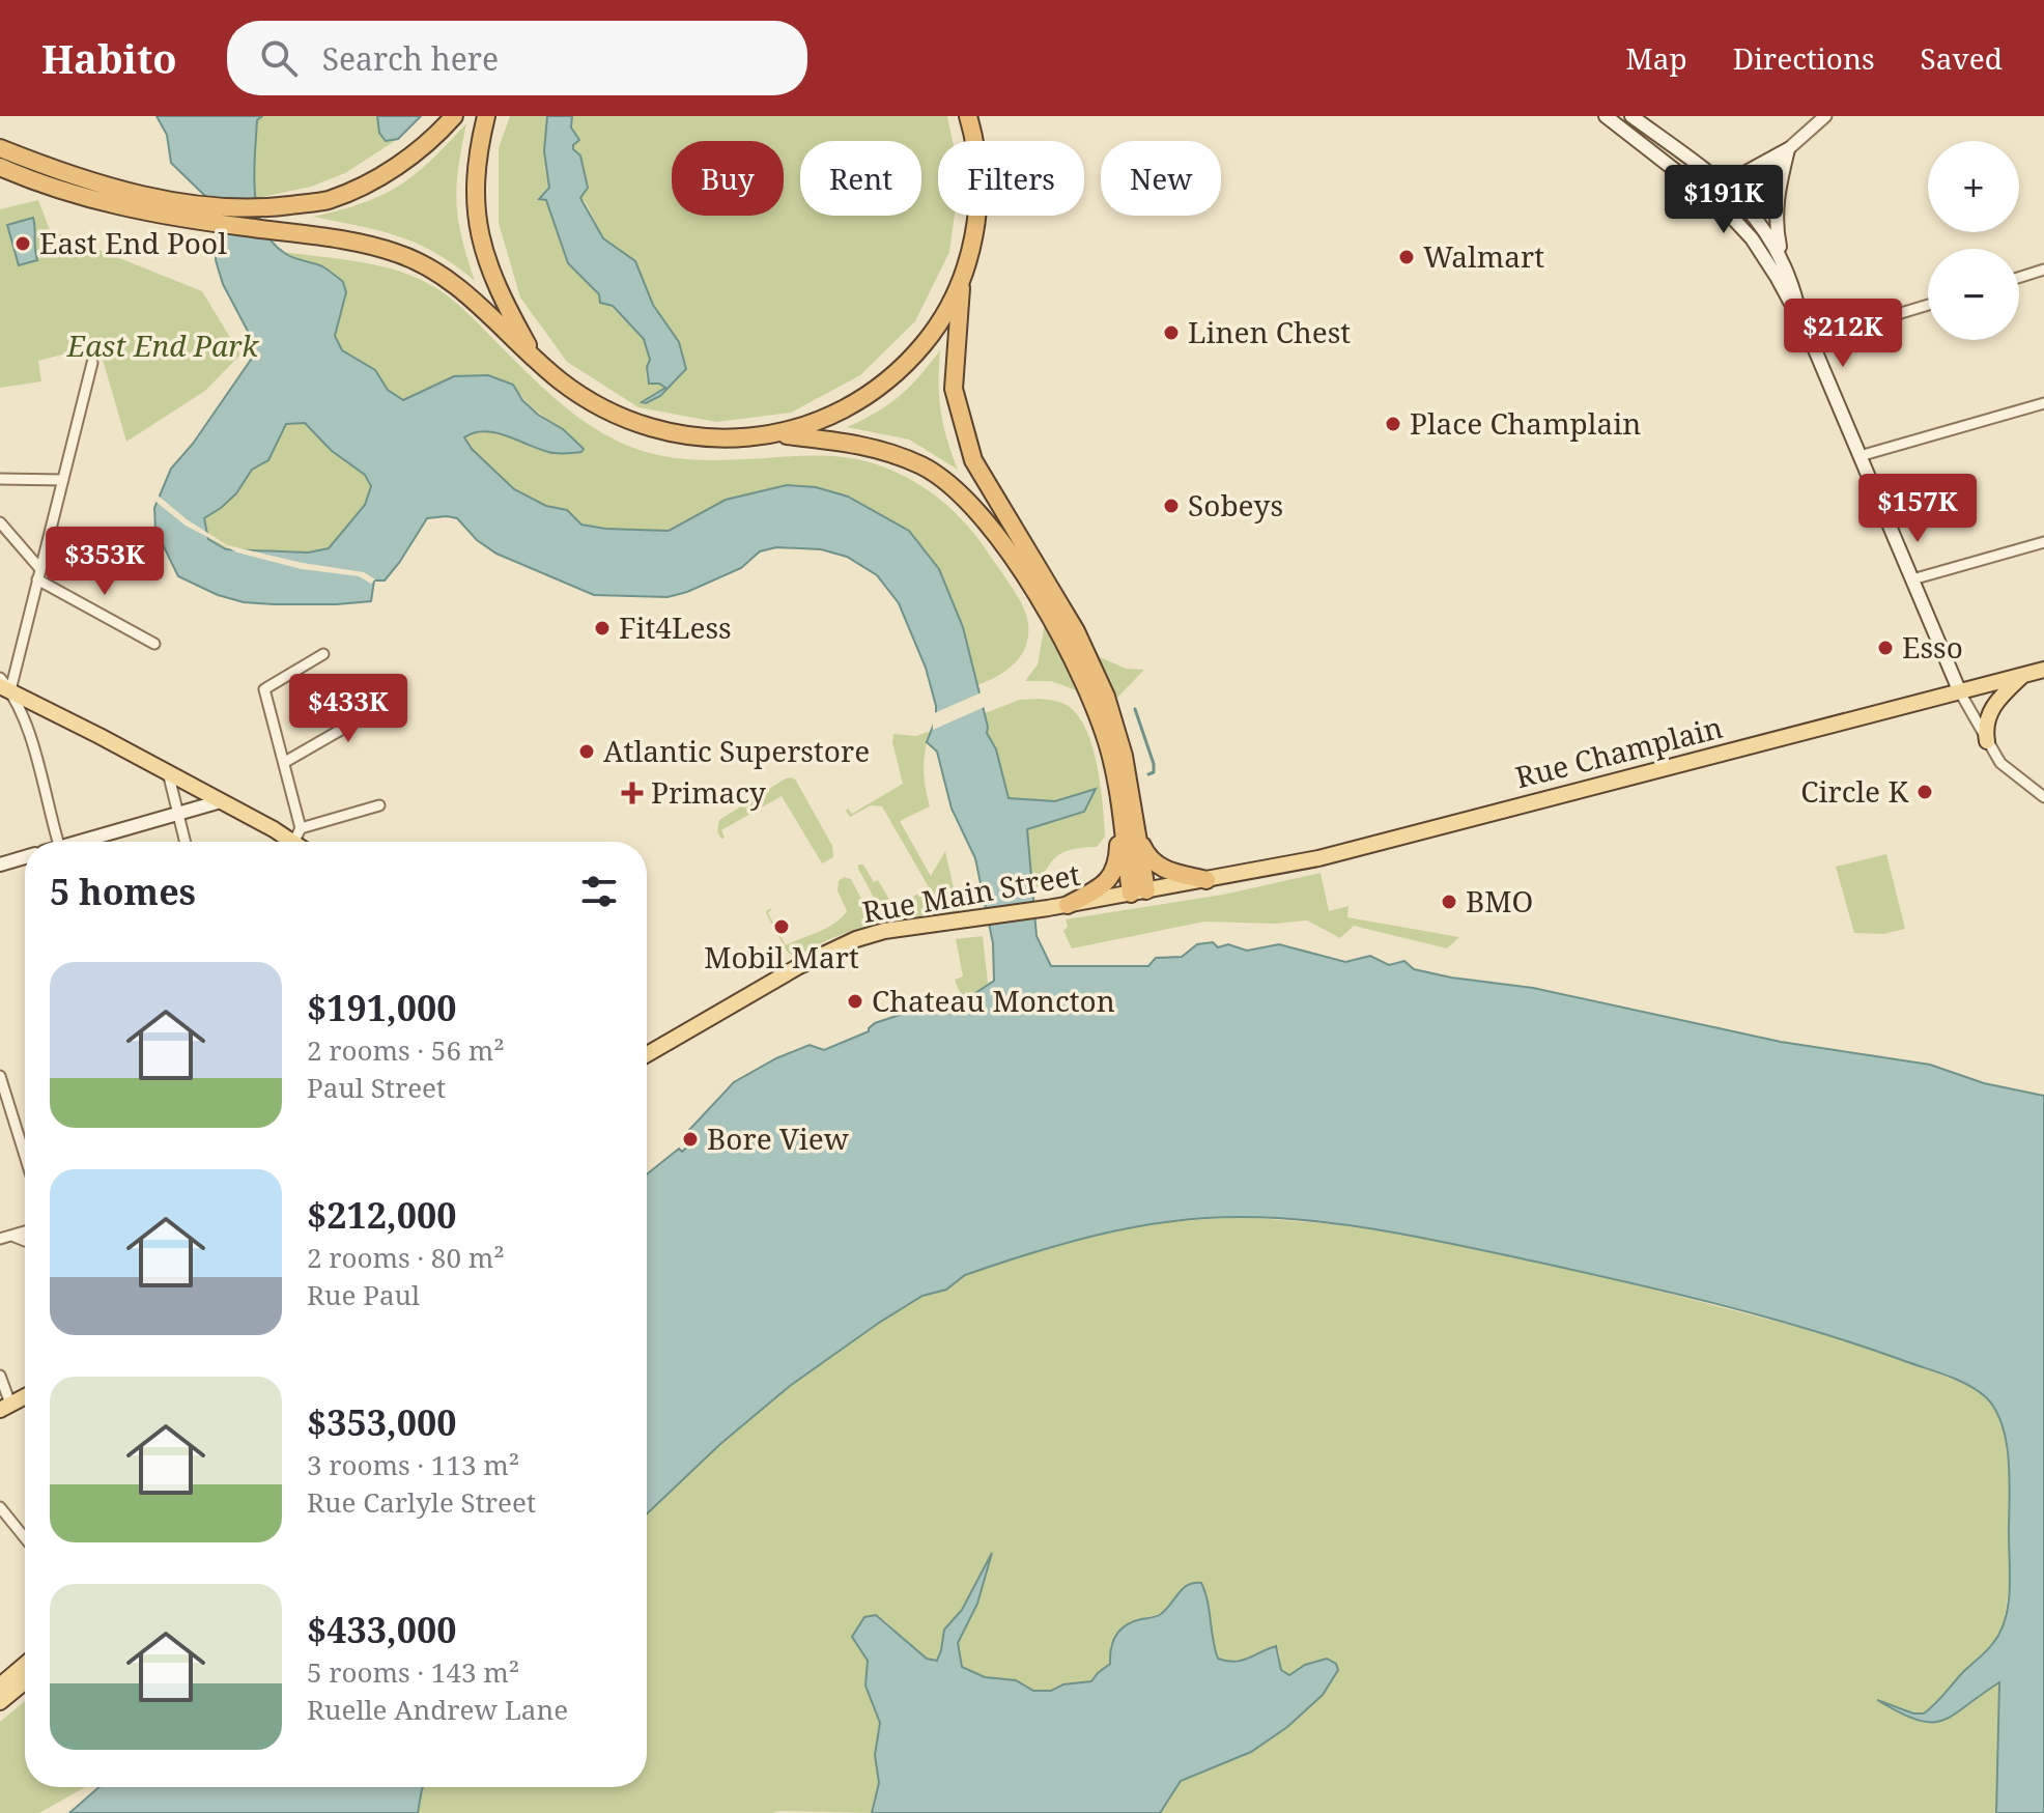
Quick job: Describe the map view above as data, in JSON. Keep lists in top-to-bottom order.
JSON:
{
  "streets": {
    "main road": ["Rue Champlain", "Rue Main Street"]
  },
  "crossings": [
    ["Rue Champlain", "Rue Main Street"]
  ],
  "parks": ["East End Park"],
  "places": {
    "other": [
      "East End Pool",
      "Walmart",
      "Linen Chest",
      "Place Champlain",
      "Sobeys",
      "Fit4Less",
      "Esso",
      "Atlantic Superstore",
      "Circle K",
      "BMO",
      "Mobil Mart",
      "Chateau Moncton",
      "Bore View"
    ],
    "health": ["Primacy"]
  },
  "page": {
    "header": "Habito",
    "search": "Search here",
    "nav": ["Map", "Directions", "Saved"],
    "map_buttons": ["+", "−"],
    "chip": [
      "Buy",
      "Rent",
      "Filters",
      "New"
    ],
    "price": [
      "$191K",
      "$212K",
      "$157K",
      "$353K",
      "$433K"
    ],
    "heading": "5 homes",
    "list": [
      {
        "name": "$191,000",
        "note": "2 rooms · 56 m² · Paul Street"
      },
      {
        "name": "$212,000",
        "note": "2 rooms · 80 m² · Rue Paul"
      },
      {
        "name": "$353,000",
        "note": "3 rooms · 113 m² · Rue Carlyle Street"
      },
      {
        "name": "$433,000",
        "note": "5 rooms · 143 m² · Ruelle Andrew Lane"
      }
    ]
  }
}
